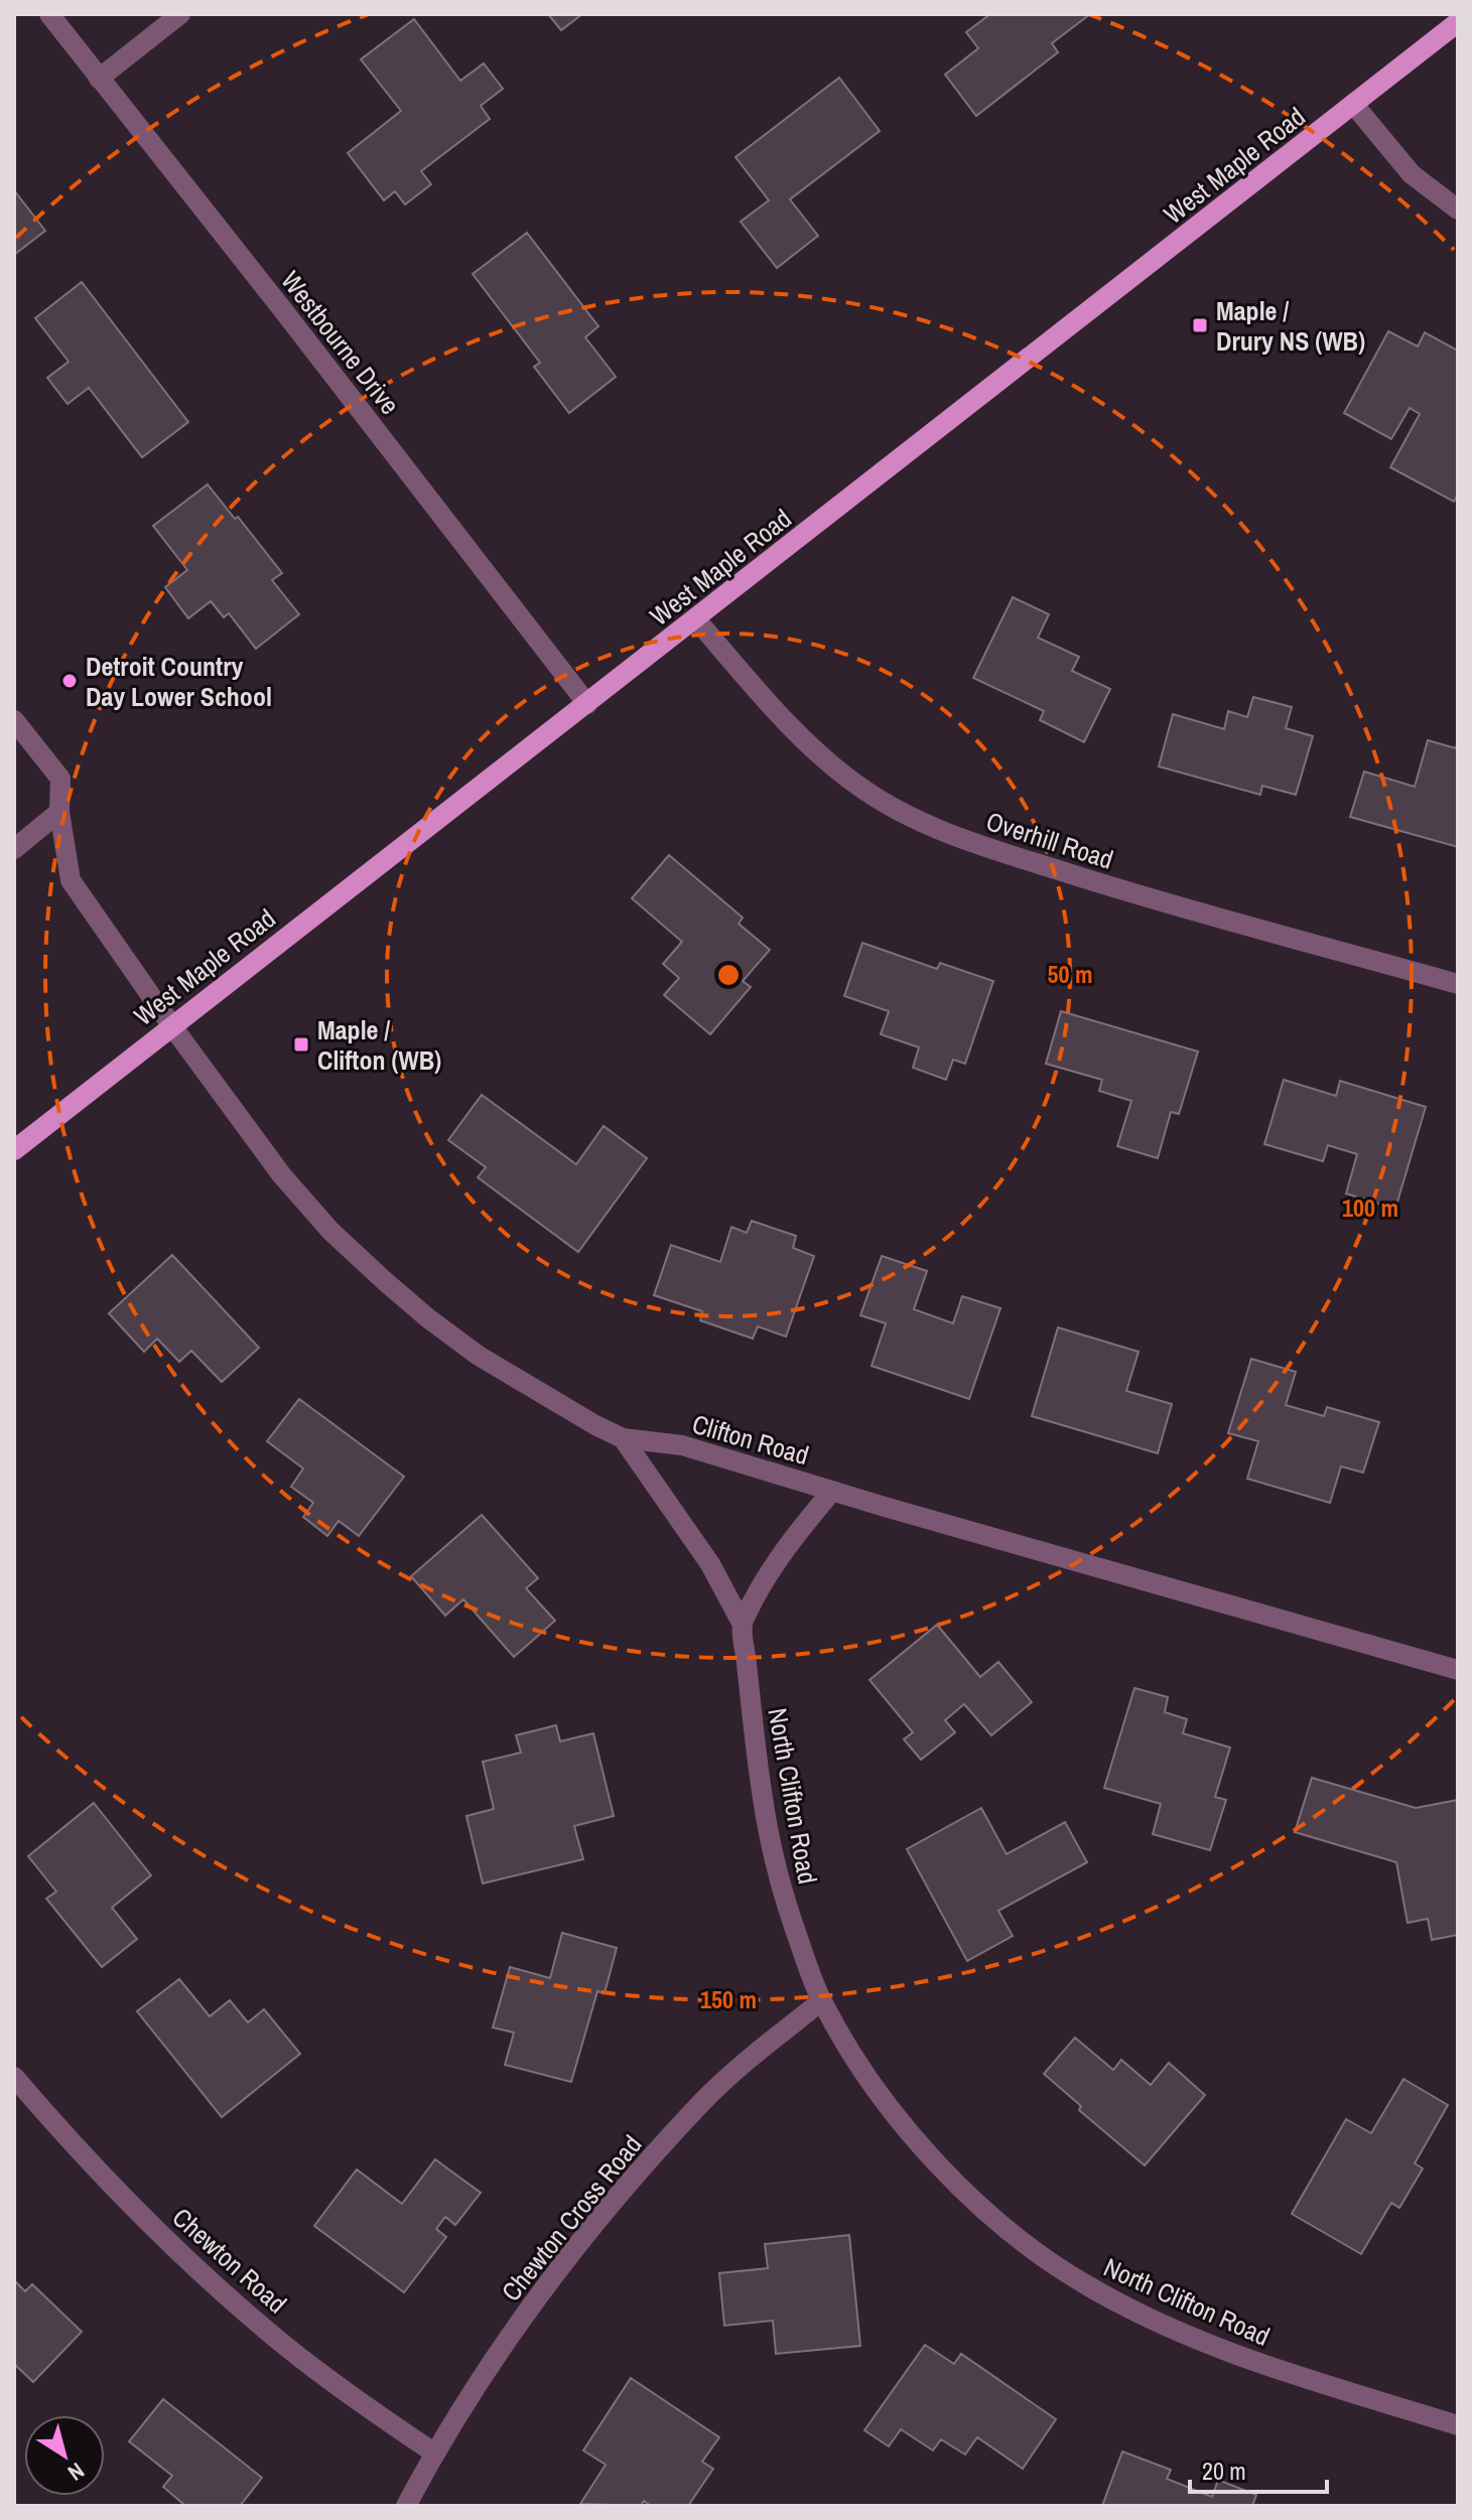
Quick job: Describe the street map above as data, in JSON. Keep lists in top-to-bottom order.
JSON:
{
  "streets": {
    "main road": ["West Maple Road"],
    "street": [
      "Westbourne Drive",
      "Overhill Road",
      "Clifton Road",
      "North Clifton Road",
      "Chewton Cross Road",
      "Chewton Road"
    ]
  },
  "crossings": [
    ["West Maple Road", "Westbourne Drive"],
    ["West Maple Road", "Overhill Road"],
    ["West Maple Road", "Clifton Road"],
    ["Clifton Road", "North Clifton Road"],
    ["North Clifton Road", "Chewton Cross Road"],
    ["Chewton Cross Road", "Chewton Road"]
  ],
  "places": {
    "transit": ["Maple / Drury NS (WB)", "Maple / Clifton (WB)"],
    "other": ["Detroit Country Day Lower School"]
  },
  "scale_bar": "20 m",
  "north": "bottom right",
  "rings": ["50 m", "100 m", "150 m"]
}
